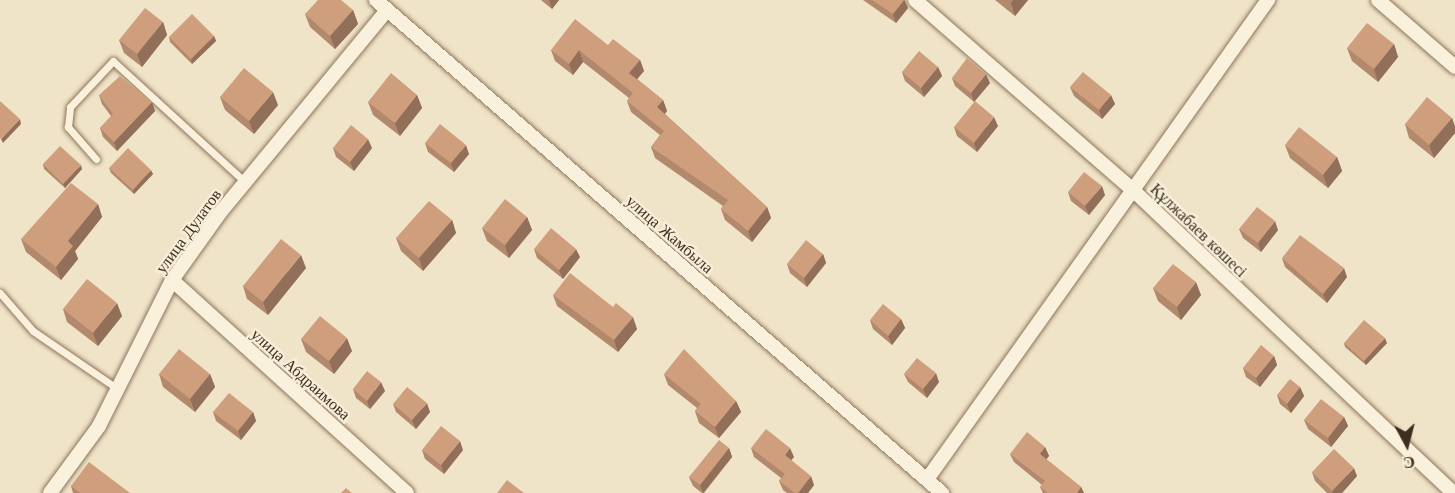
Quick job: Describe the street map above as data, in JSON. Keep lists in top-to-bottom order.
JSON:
{
  "streets": {
    "street": [
      "Құлжабаев көшесі",
      "улица Дулатов",
      "улица Жамбыла",
      "улица Абдраимова"
    ]
  },
  "crossings": [
    ["улица Дулатов", "улица Жамбыла"],
    ["улица Дулатов", "улица Абдраимова"]
  ],
  "north": "bottom"
}
